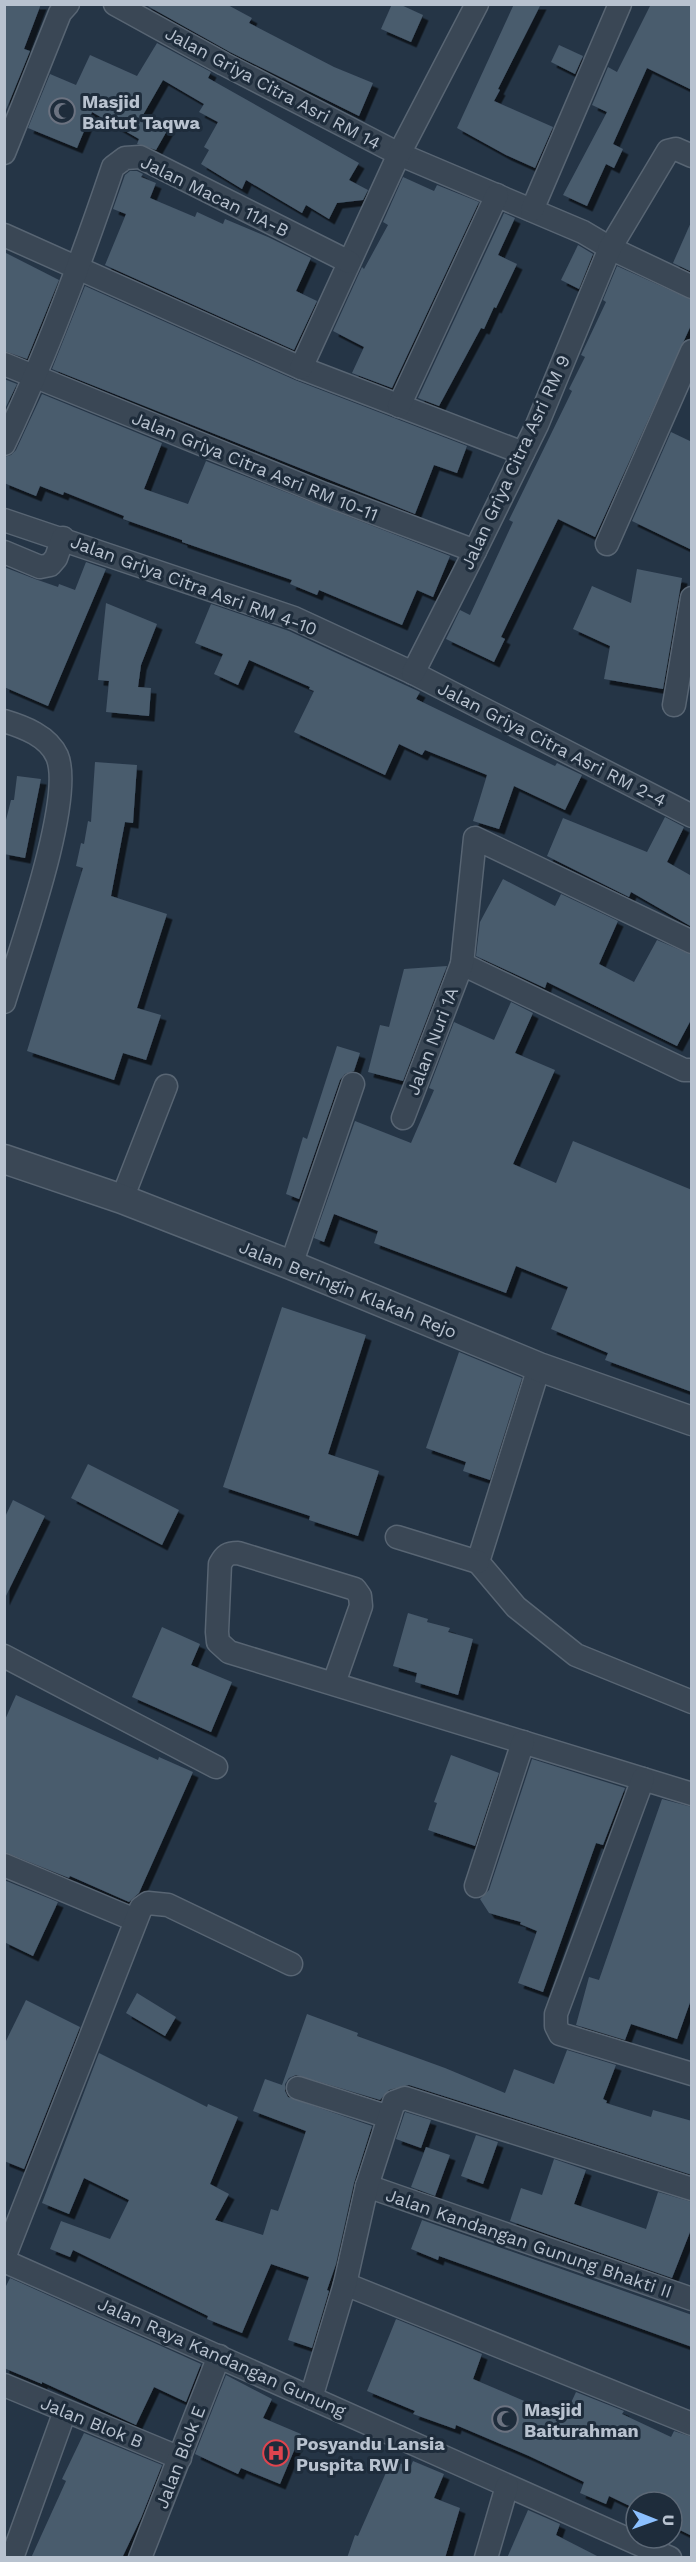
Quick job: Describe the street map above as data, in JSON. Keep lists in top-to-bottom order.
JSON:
{
  "streets": {
    "street": [
      "Jalan Griya Citra Asri RM 14",
      "Jalan Macan 11A-B",
      "Jalan Griya Citra Asri RM 9",
      "Jalan Griya Citra Asri RM 10-11",
      "Jalan Griya Citra Asri RM 4-10",
      "Jalan Griya Citra Asri RM 2-4",
      "Jalan Nuri 1A",
      "Jalan Beringin Klakah Rejo",
      "Jalan Kandangan Gunung Bhakti II",
      "Jalan Raya Kandangan Gunung",
      "Jalan Blok B",
      "Jalan Blok E"
    ]
  },
  "crossings": [
    ["Jalan Griya Citra Asri RM 14", "Jalan Griya Citra Asri RM 9"],
    ["Jalan Griya Citra Asri RM 9", "Jalan Griya Citra Asri RM 10-11"],
    ["Jalan Griya Citra Asri RM 9", "Jalan Griya Citra Asri RM 4-10"],
    ["Jalan Griya Citra Asri RM 9", "Jalan Griya Citra Asri RM 2-4"],
    ["Jalan Griya Citra Asri RM 4-10", "Jalan Griya Citra Asri RM 2-4"],
    ["Jalan Raya Kandangan Gunung", "Jalan Blok E"],
    ["Jalan Blok B", "Jalan Blok E"]
  ],
  "places": {
    "mosque": ["Masjid Baitut Taqwa", "Masjid Baiturahman"],
    "hospital": ["Posyandu Lansia Puspita RW I"]
  },
  "north": "right"
}
